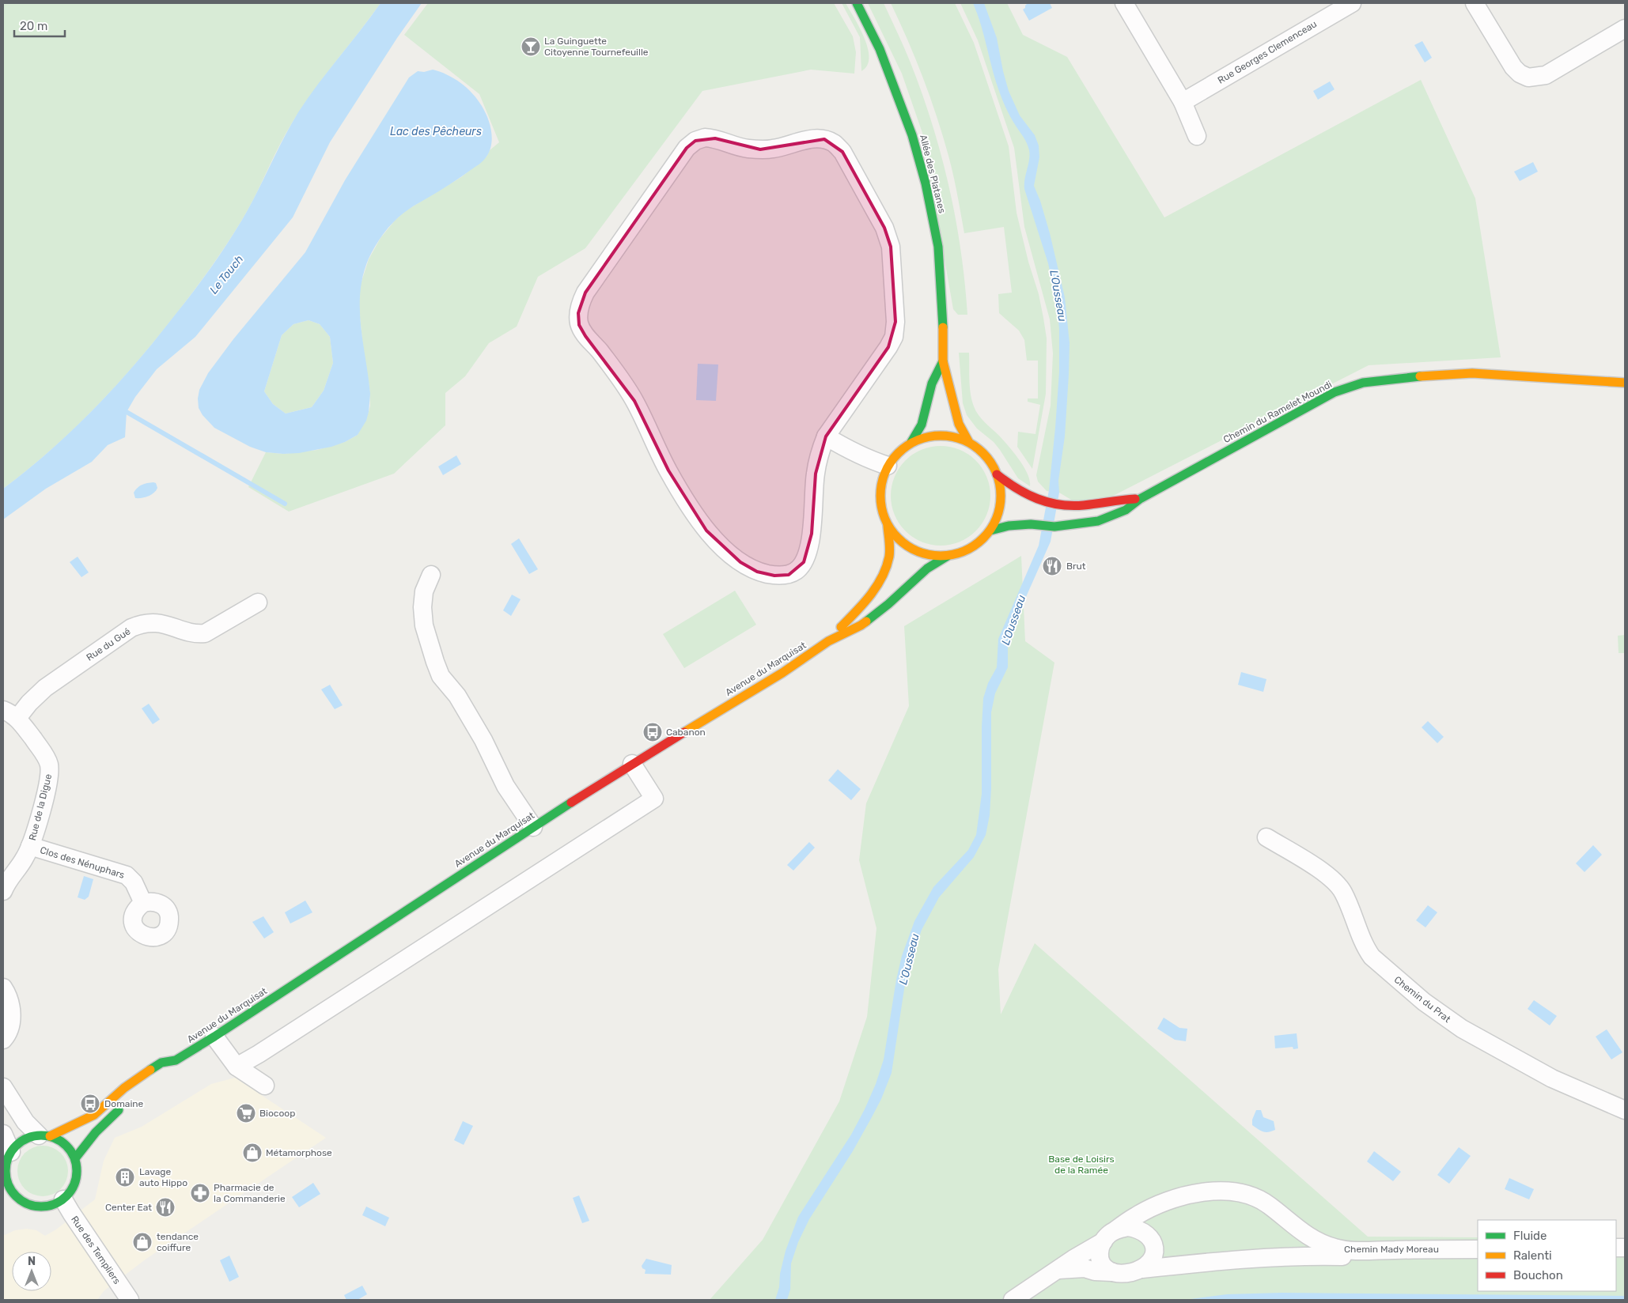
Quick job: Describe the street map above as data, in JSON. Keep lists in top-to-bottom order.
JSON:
{
  "streets": {
    "main road": ["Allée des Platanes", "Chemin du Ramelet Moundi", "Avenue du Marquisat"],
    "street": [
      "Rue Georges Clemenceau",
      "Rue du Gué",
      "Rue de la Digue",
      "Clos des Nénuphars",
      "Chemin du Prat",
      "Chemin Mady Moreau",
      "Rue des Templiers"
    ]
  },
  "crossings": [
    ["Allée des Platanes", "Chemin du Ramelet Moundi"],
    ["Allée des Platanes", "Avenue du Marquisat"],
    ["Chemin du Ramelet Moundi", "Avenue du Marquisat"],
    ["Rue du Gué", "Rue de la Digue"],
    ["Avenue du Marquisat", "Rue des Templiers"],
    ["Rue de la Digue", "Clos des Nénuphars"]
  ],
  "water": ["Lac des Pêcheurs", "Le Touch", "L'Ousseau"],
  "parks": ["Base de Loisirs de la Ramée"],
  "places": {
    "bar": ["La Guinguette Citoyenne Tournefeuille"],
    "restaurant": ["Brut", "Center Eat"],
    "bus stop": ["Cabanon", "Domaine"],
    "supermarket": ["Biocoop"],
    "shop": ["Métamorphose", "tendance coiffure"],
    "building": ["Lavage auto Hippo"],
    "pharmacy": ["Pharmacie de la Commanderie"]
  },
  "legend": ["Fluide", "Ralenti", "Bouchon"],
  "scale_bar": "20 m",
  "north": "top"
}
